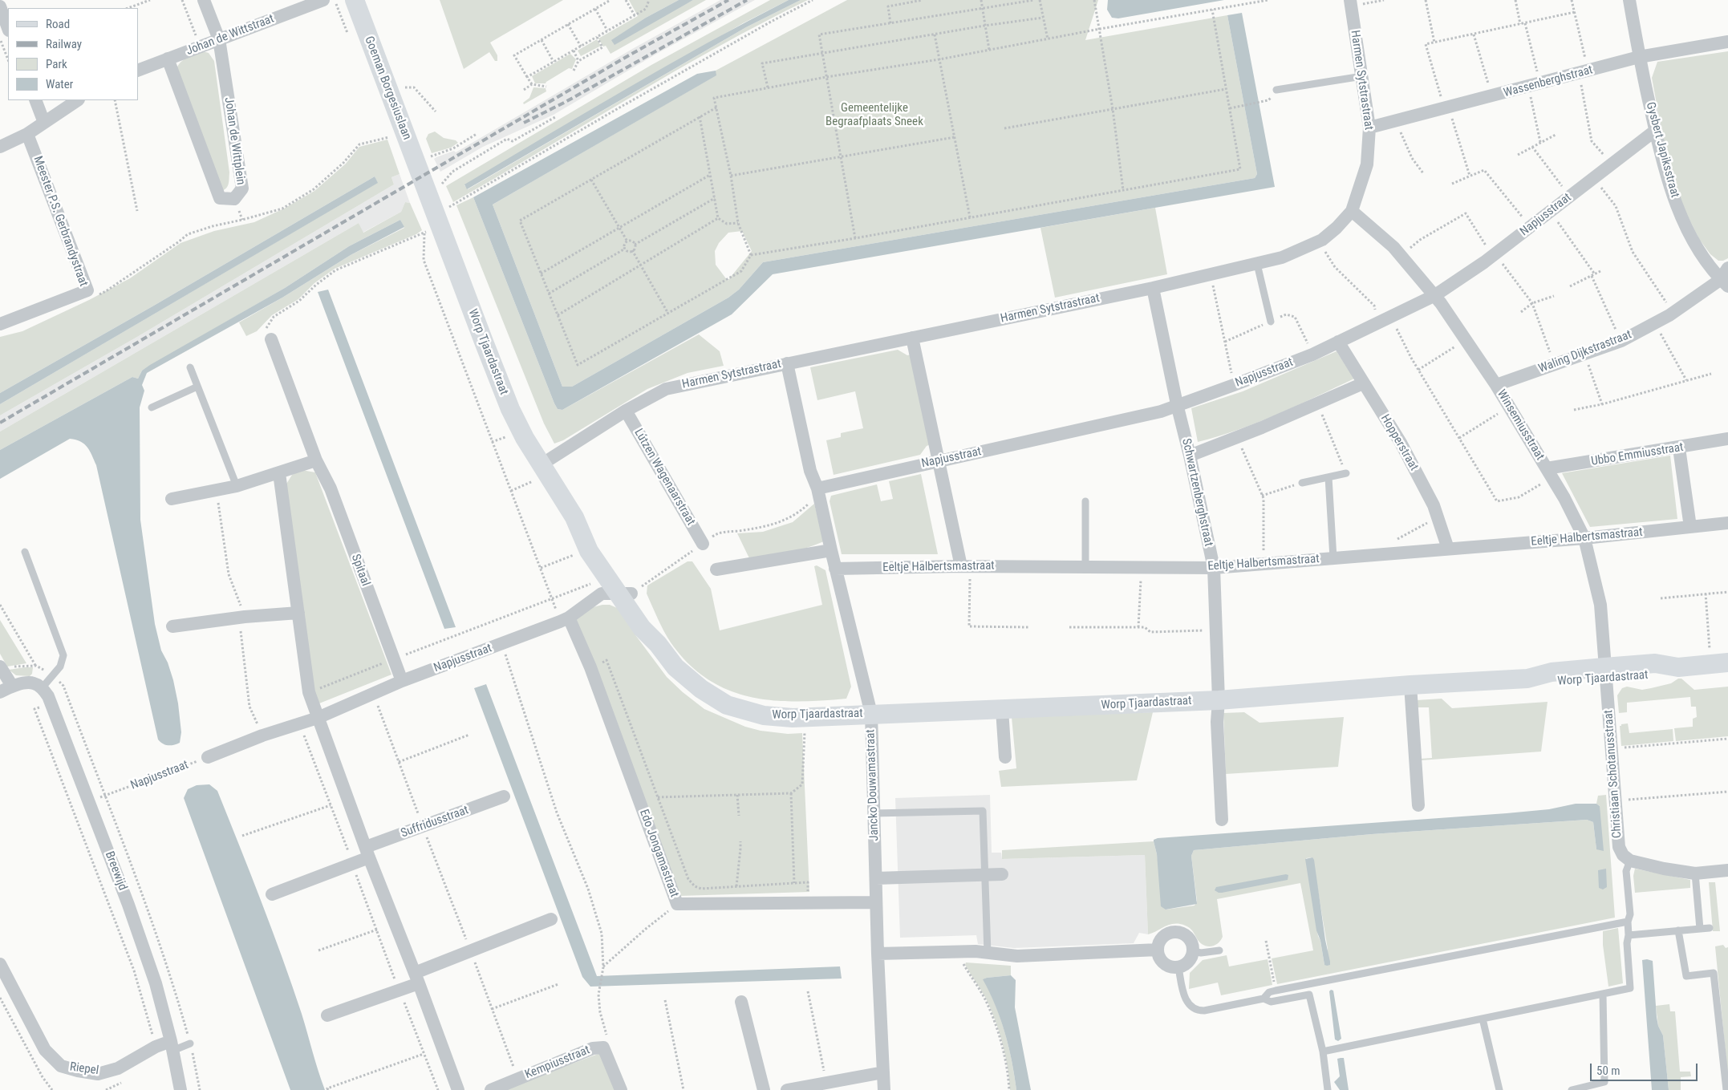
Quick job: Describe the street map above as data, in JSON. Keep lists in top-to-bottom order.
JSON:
{
  "streets": {
    "main road": ["Goeman Borgesiuslaan", "Worp Tjaardastraat"],
    "street": [
      "Johan de Wittstraat",
      "Harmen Sytstrastraat",
      "Wassenberghstraat",
      "Johan de Wittplein",
      "Gysbert Japiksstraat",
      "Napjusstraat",
      "Meester P.S. Gerbrandystraat",
      "Waling Dijkstrastraat",
      "Winsemiusstraat",
      "Hopperstraat",
      "Ubbo Emmiusstraat",
      "Lútzen Wagenaarstraat",
      "Schwartzenberghstraat",
      "Eeltje Halbertsmastraat",
      "Spitaal",
      "Christiaan Schotanusstraat",
      "Jancko Douwamastraat",
      "Suffridusstraat",
      "Edo Jongamastraat",
      "Breewijd",
      "Kempiusstraat",
      "Riepel"
    ]
  },
  "crossings": [
    ["Johan de Wittstraat", "Johan de Wittplein"],
    ["Harmen Sytstrastraat", "Wassenberghstraat"],
    ["Harmen Sytstrastraat", "Worp Tjaardastraat"],
    ["Harmen Sytstrastraat", "Winsemiusstraat"],
    ["Harmen Sytstrastraat", "Lútzen Wagenaarstraat"],
    ["Harmen Sytstrastraat", "Schwartzenberghstraat"],
    ["Wassenberghstraat", "Gysbert Japiksstraat"],
    ["Goeman Borgesiuslaan", "Worp Tjaardastraat"],
    ["Gysbert Japiksstraat", "Napjusstraat"],
    ["Gysbert Japiksstraat", "Waling Dijkstrastraat"],
    ["Napjusstraat", "Worp Tjaardastraat"],
    ["Napjusstraat", "Winsemiusstraat"],
    ["Napjusstraat", "Hopperstraat"],
    ["Napjusstraat", "Schwartzenberghstraat"],
    ["Napjusstraat", "Spitaal"],
    ["Napjusstraat", "Edo Jongamastraat"],
    ["Napjusstraat", "Breewijd"],
    ["Worp Tjaardastraat", "Winsemiusstraat"],
    ["Worp Tjaardastraat", "Schwartzenberghstraat"],
    ["Worp Tjaardastraat", "Christiaan Schotanusstraat"],
    ["Worp Tjaardastraat", "Jancko Douwamastraat"],
    ["Waling Dijkstrastraat", "Winsemiusstraat"],
    ["Winsemiusstraat", "Ubbo Emmiusstraat"],
    ["Winsemiusstraat", "Eeltje Halbertsmastraat"],
    ["Winsemiusstraat", "Christiaan Schotanusstraat"],
    ["Hopperstraat", "Eeltje Halbertsmastraat"],
    ["Schwartzenberghstraat", "Eeltje Halbertsmastraat"],
    ["Eeltje Halbertsmastraat", "Jancko Douwamastraat"],
    ["Jancko Douwamastraat", "Edo Jongamastraat"],
    ["Breewijd", "Riepel"]
  ],
  "parks": ["Gemeentelijke Begraafplaats Sneek"],
  "legend": [
    "Road",
    "Railway",
    "Park",
    "Water"
  ],
  "scale_bar": "50 m"
}
